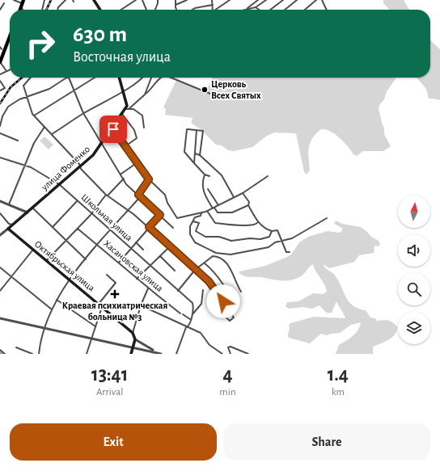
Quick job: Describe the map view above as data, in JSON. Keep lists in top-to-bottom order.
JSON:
{
  "streets": {
    "main road": ["улица Фоменко", "Октябрьская улица"],
    "street": ["Школьная улица", "Хасановская улица"]
  },
  "crossings": [
    ["улица Фоменко", "Школьная улица"],
    ["улица Фоменко", "Октябрьская улица"]
  ],
  "places": {
    "other": ["Церковь Всех Святых"],
    "health": ["Краевая психиатрическая больница №3"]
  },
  "north": "top",
  "page": {
    "turn": ["630 m", "Восточная улица"],
    "eta": [
      "13:41",
      "Arrival",
      "4",
      "min",
      "1.4",
      "km"
    ],
    "buttons": ["Exit", "Share"]
  }
}
